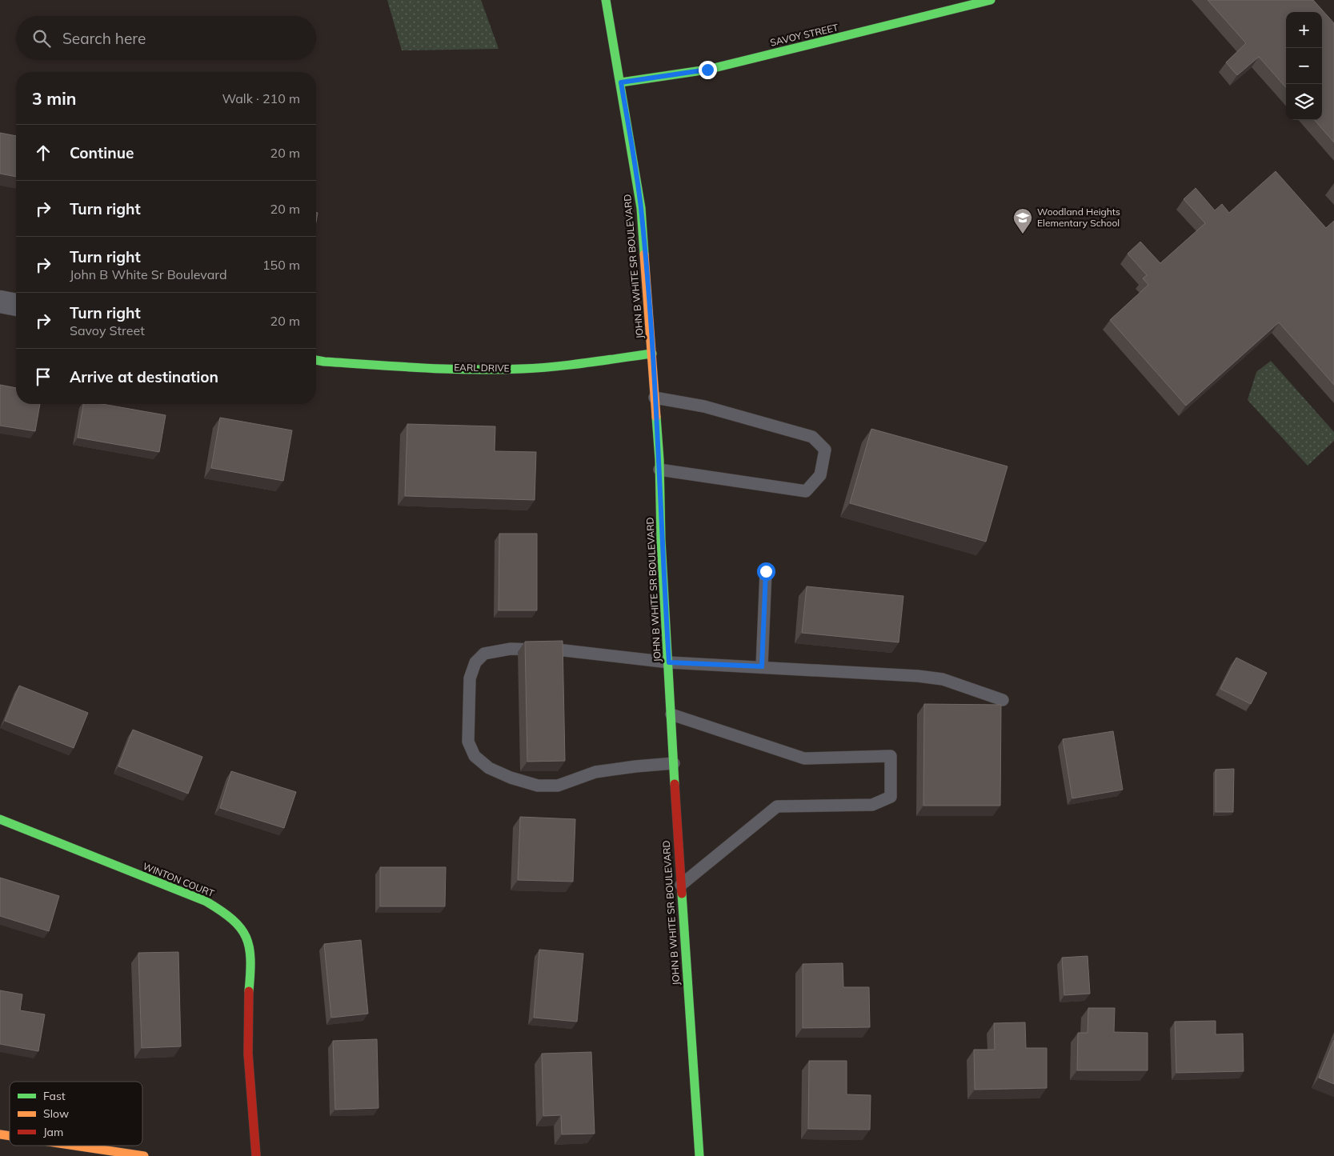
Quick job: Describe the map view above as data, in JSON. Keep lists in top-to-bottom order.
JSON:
{
  "streets": {
    "street": [
      "SAVOY STREET",
      "JOHN B WHITE SR BOULEVARD",
      "EARL DRIVE",
      "WINTON COURT"
    ]
  },
  "crossings": [
    ["SAVOY STREET", "JOHN B WHITE SR BOULEVARD"],
    ["JOHN B WHITE SR BOULEVARD", "EARL DRIVE"]
  ],
  "places": {
    "school or university": ["Woodland Heights Elementary School"]
  },
  "legend": ["Fast", "Slow", "Jam"],
  "page": {
    "map_buttons": ["+", "−"],
    "search": "Search here",
    "heading": ["3 min", "Walk · 210 m"],
    "list": [
      ["Continue", "20 m"],
      ["Turn right", "20 m"],
      ["Turn right", "John B White Sr Boulevard", "150 m"],
      ["Turn right", "Savoy Street", "20 m"],
      "Arrive at destination"
    ]
  }
}
